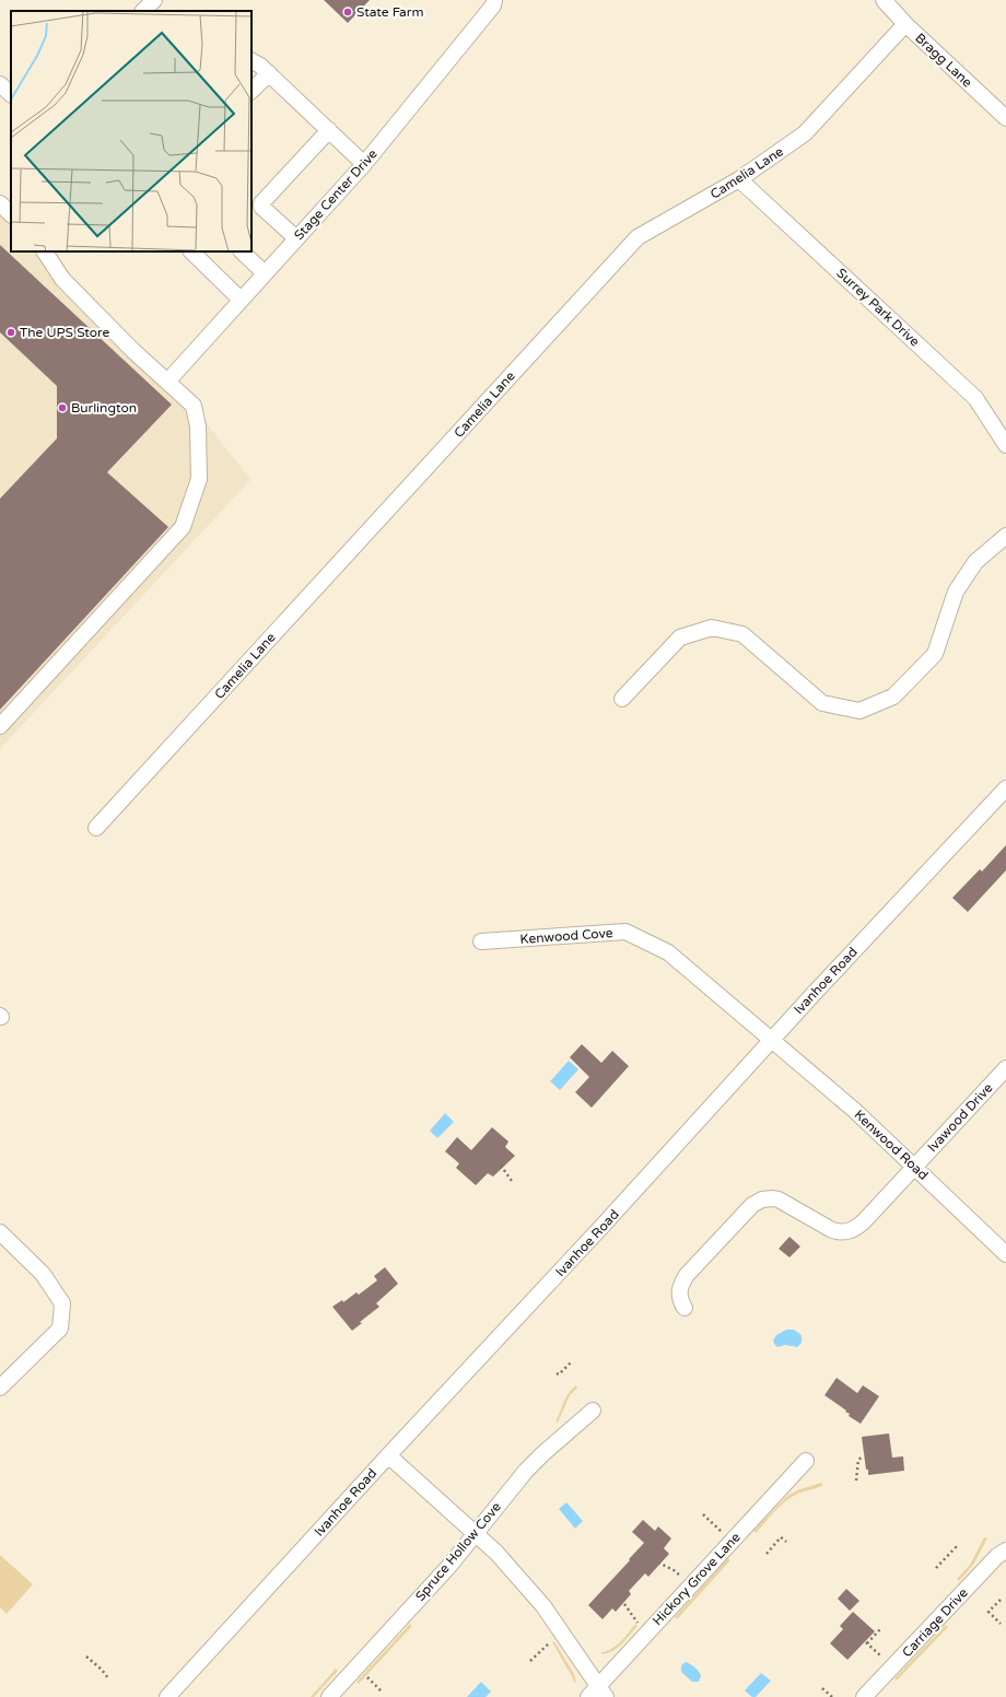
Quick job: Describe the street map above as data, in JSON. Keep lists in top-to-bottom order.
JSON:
{
  "streets": {
    "street": [
      "Bragg Lane",
      "Camelia Lane",
      "Stage Center Drive",
      "Surrey Park Drive",
      "Kenwood Cove",
      "Ivanhoe Road",
      "Ivawood Drive",
      "Kenwood Road",
      "Spruce Hollow Cove",
      "Hickory Grove Lane",
      "Carriage Drive"
    ]
  },
  "crossings": [
    ["Bragg Lane", "Camelia Lane"],
    ["Camelia Lane", "Surrey Park Drive"],
    ["Kenwood Cove", "Ivanhoe Road"],
    ["Kenwood Cove", "Kenwood Road"],
    ["Ivanhoe Road", "Kenwood Road"],
    ["Ivawood Drive", "Kenwood Road"]
  ],
  "places": ["State Farm", "The UPS Store", "Burlington"]
}
